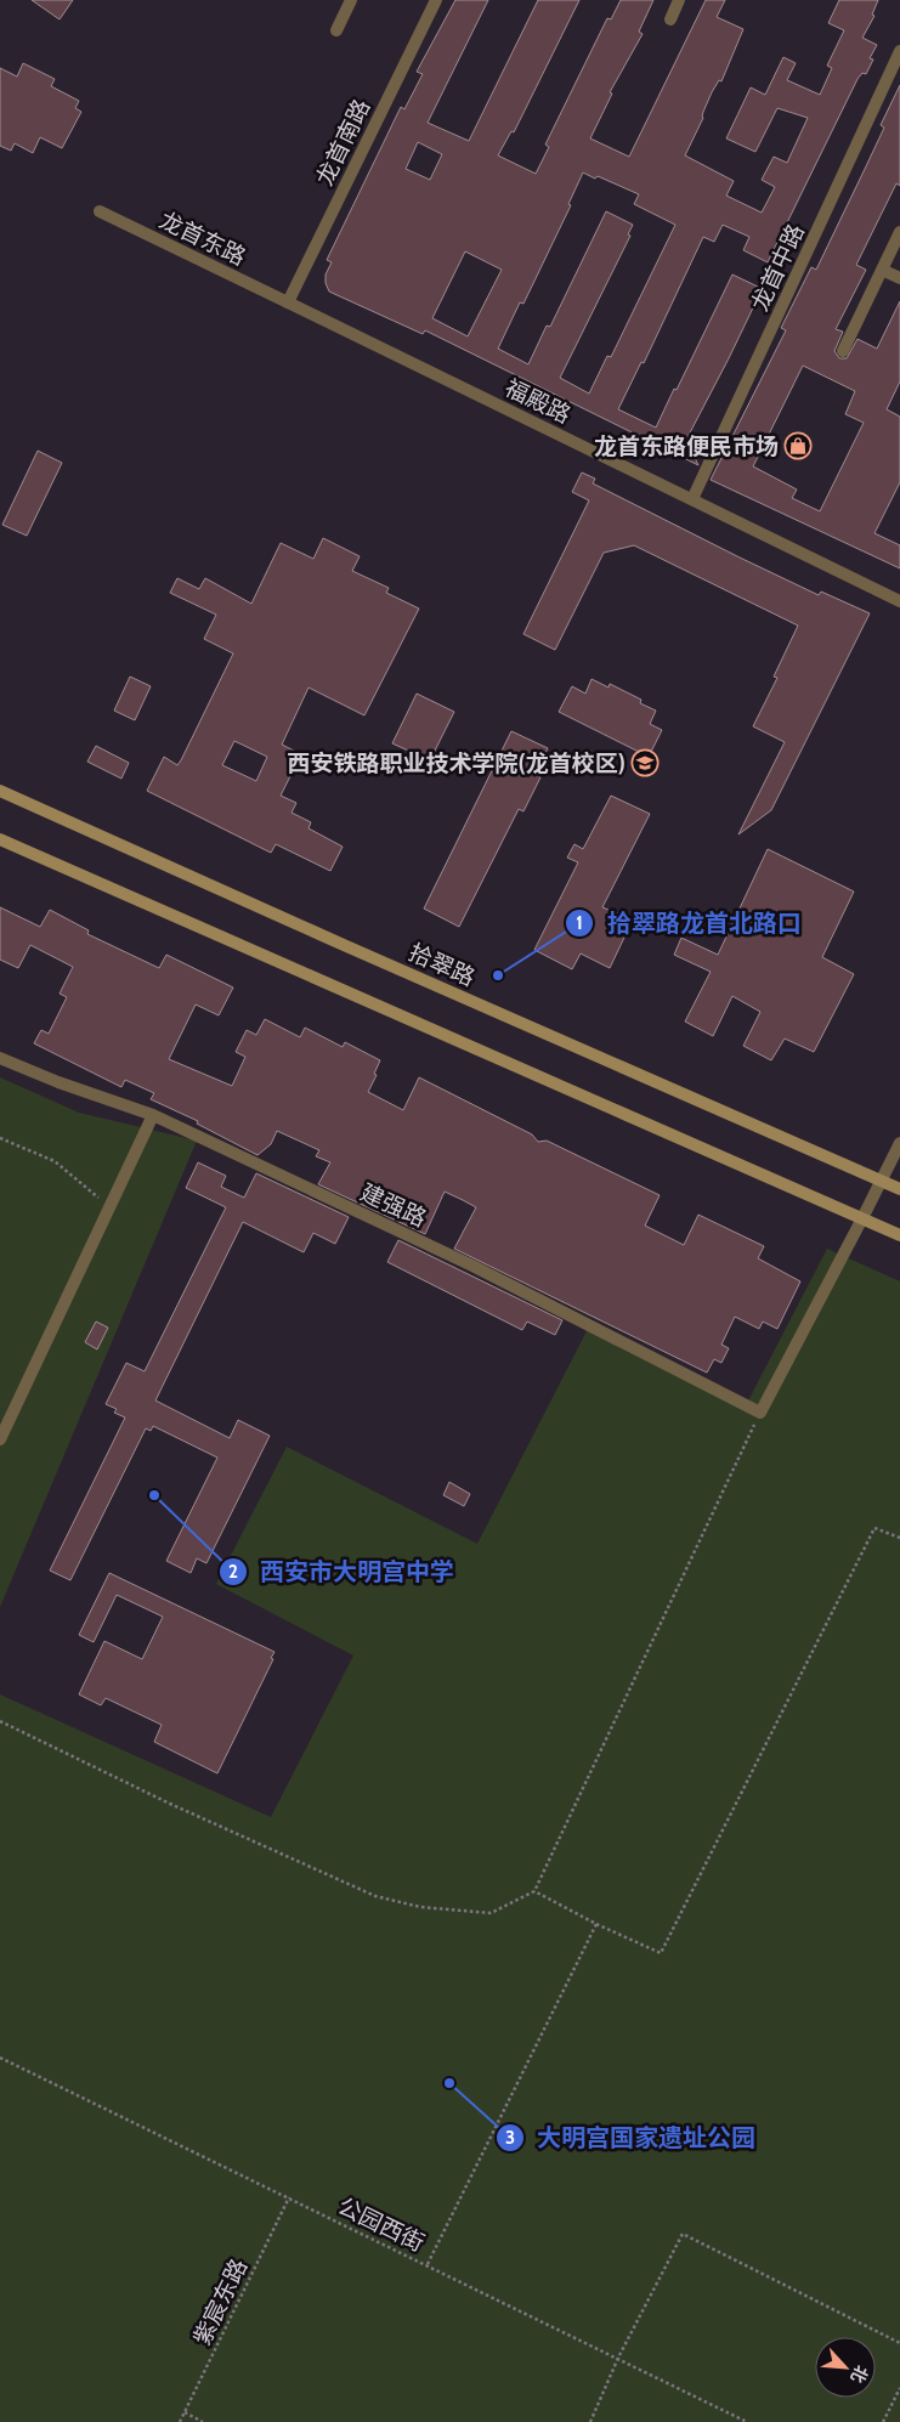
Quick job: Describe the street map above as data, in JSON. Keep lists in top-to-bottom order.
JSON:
{
  "streets": {
    "main road": ["拾翠路"],
    "street": [
      "龙首南路",
      "龙首东路",
      "龙首中路",
      "福殿路",
      "建强路"
    ],
    "path": ["公园西街", "紫宸东路"]
  },
  "crossings": [
    ["龙首南路", "龙首东路"],
    ["龙首南路", "福殿路"],
    ["龙首东路", "福殿路"],
    ["龙首中路", "福殿路"],
    ["公园西街", "紫宸东路"]
  ],
  "places": {
    "shop": ["龙首东路便民市场"],
    "school or university": ["西安铁路职业技术学院(龙首校区)"],
    "other": ["拾翠路龙首北路口", "西安市大明宫中学", "大明宫国家遗址公园"]
  },
  "north": "bottom right"
}
